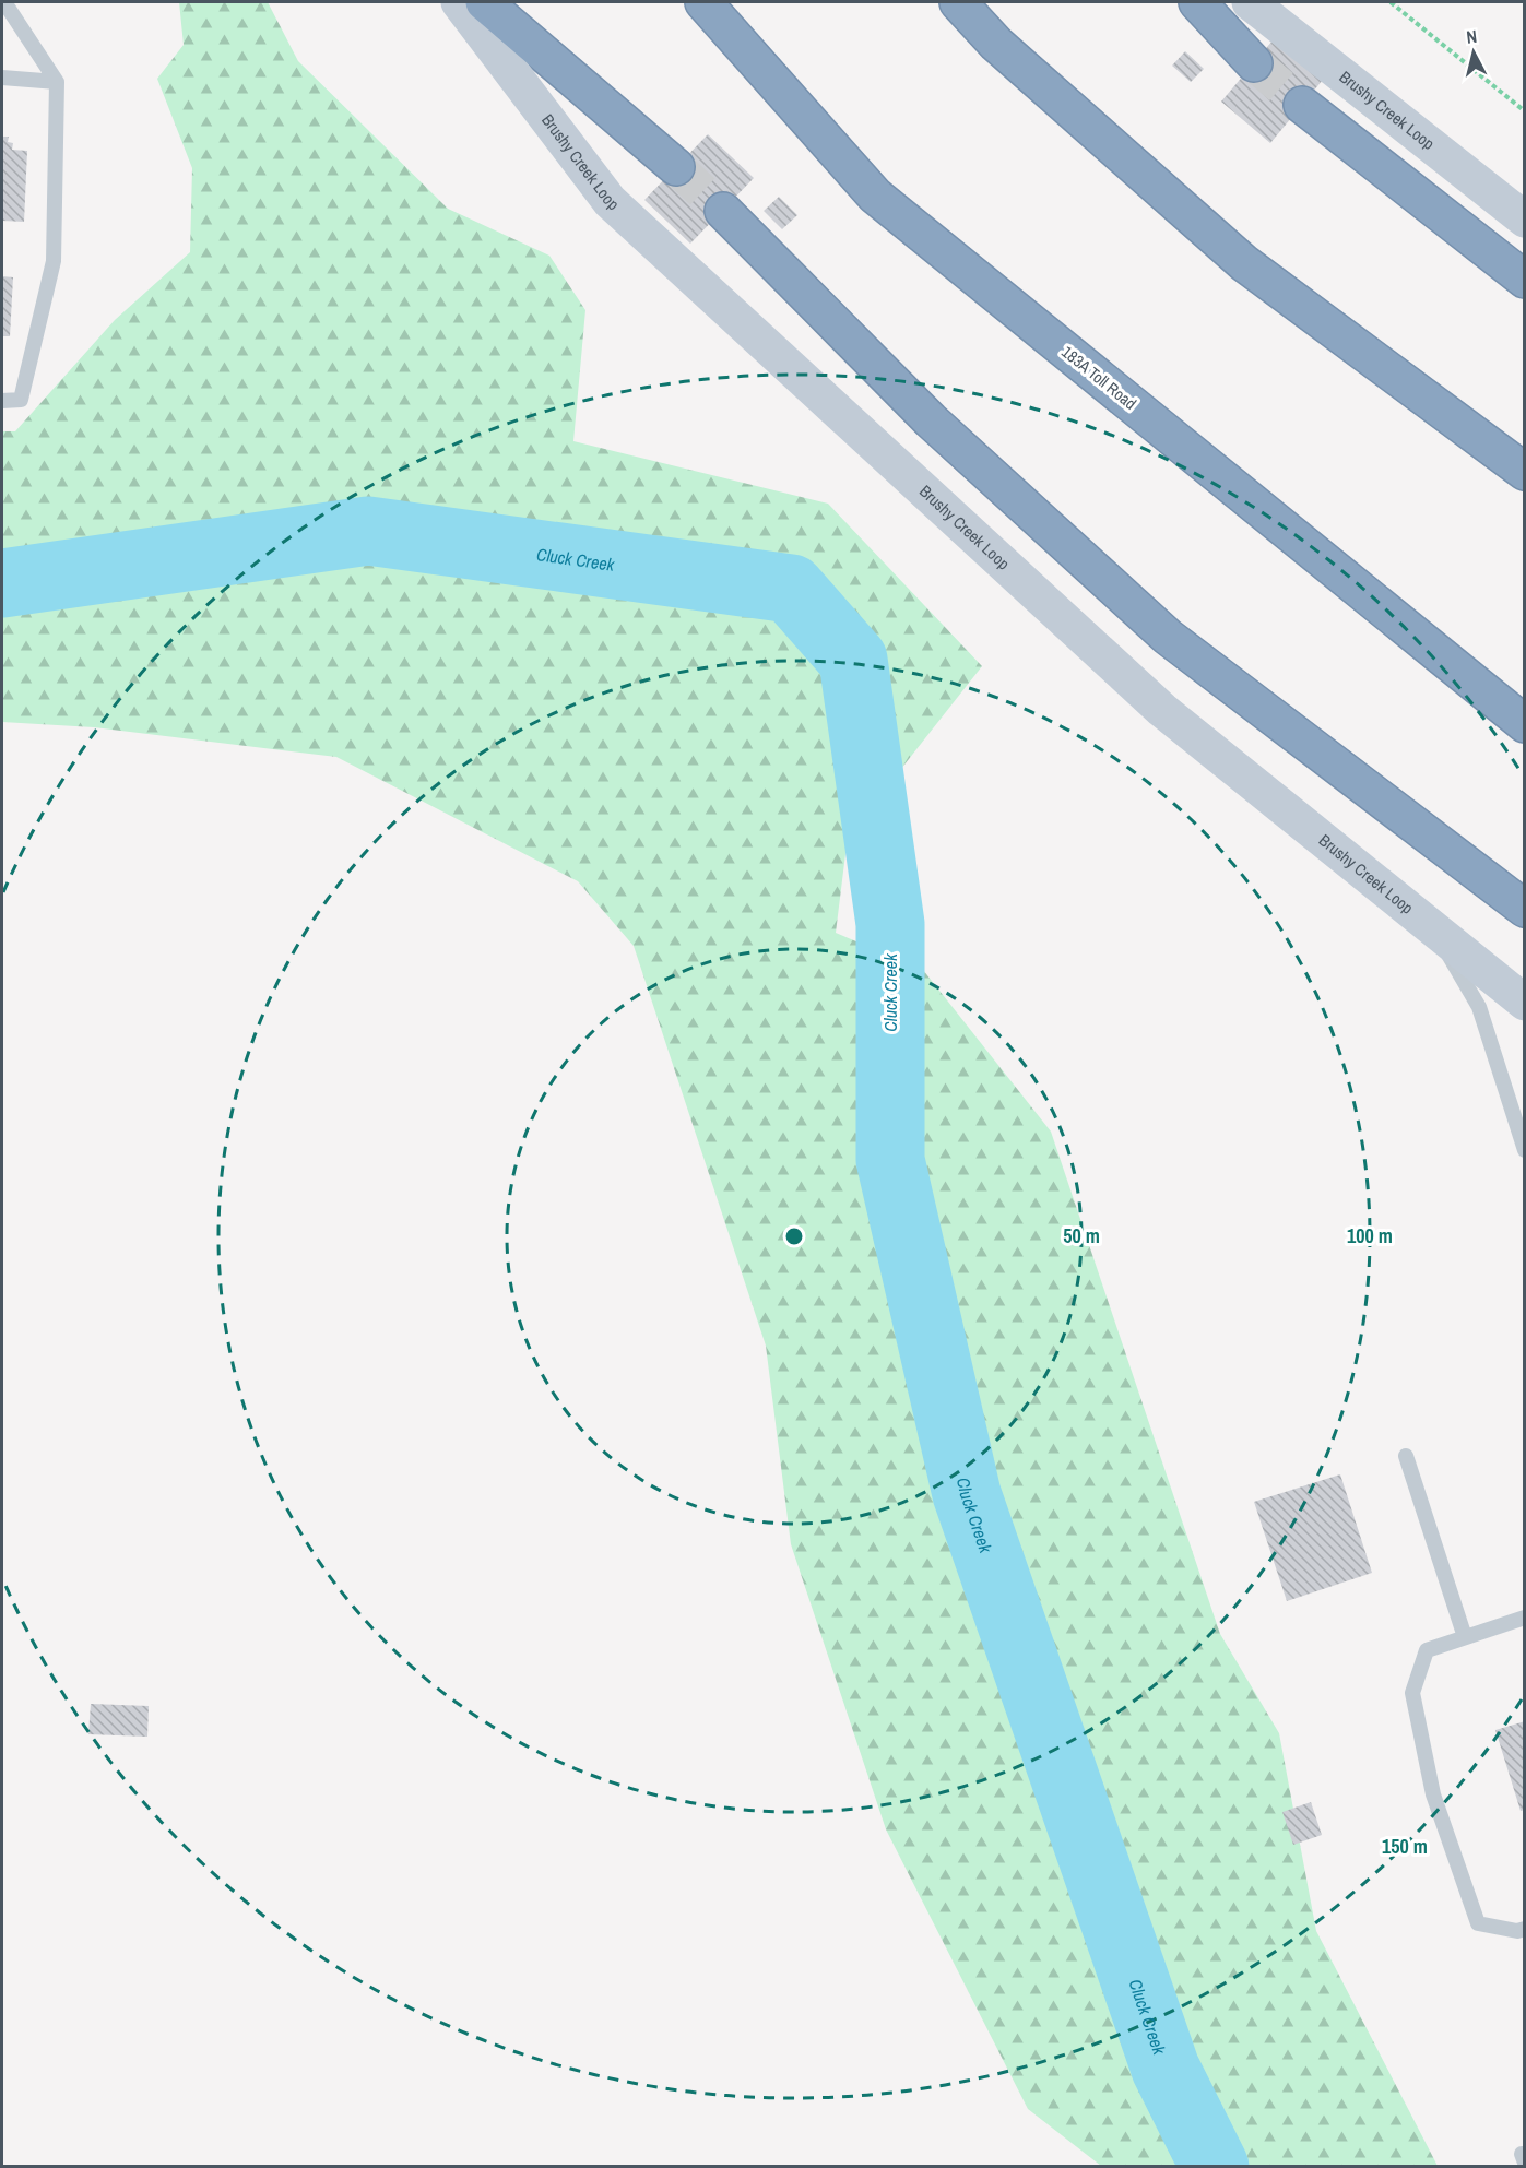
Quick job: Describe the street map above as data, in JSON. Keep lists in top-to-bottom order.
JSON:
{
  "streets": {
    "highway": ["183A Toll Road"],
    "main road": ["Brushy Creek Loop"]
  },
  "water": ["Cluck Creek"],
  "north": "top",
  "rings": ["50 m", "100 m", "150 m"]
}
